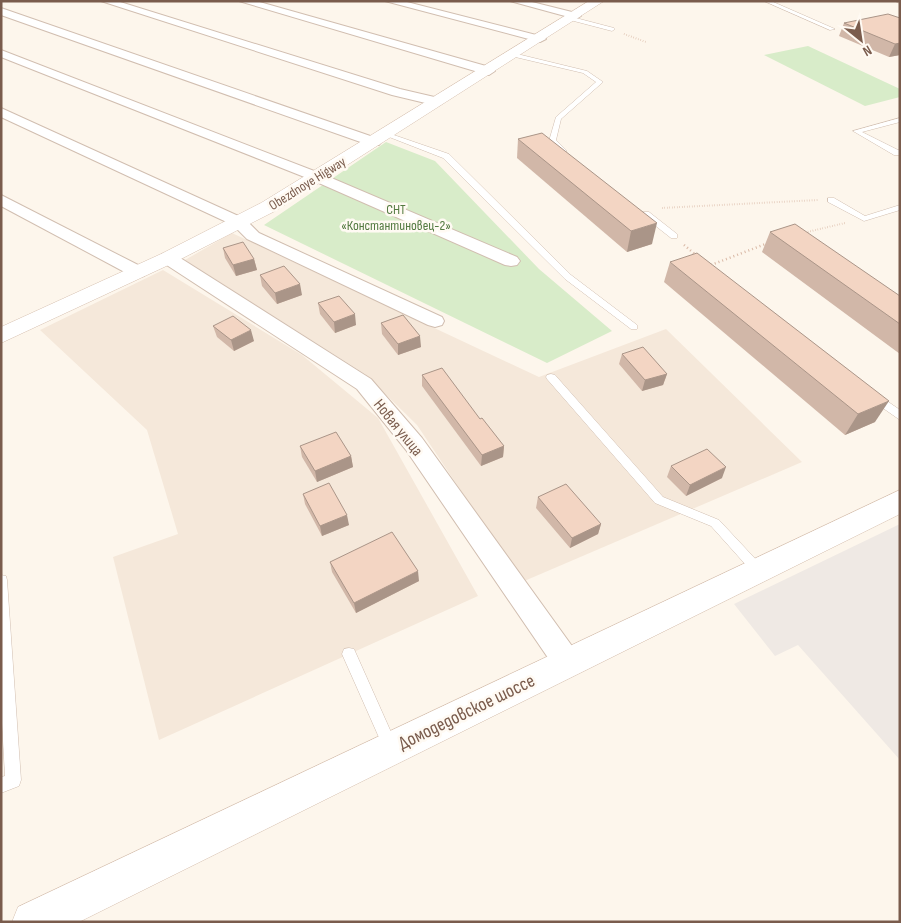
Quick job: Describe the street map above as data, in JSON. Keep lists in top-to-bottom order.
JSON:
{
  "streets": {
    "main road": ["Obezdnoye Higway", "Домодедовское шоссе"],
    "street": ["Новая улица"]
  },
  "crossings": [
    ["Obezdnoye Higway", "Новая улица"],
    ["Новая улица", "Домодедовское шоссе"]
  ],
  "parks": ["СНТ «Константиновец-2»"],
  "north": "bottom right"
}
